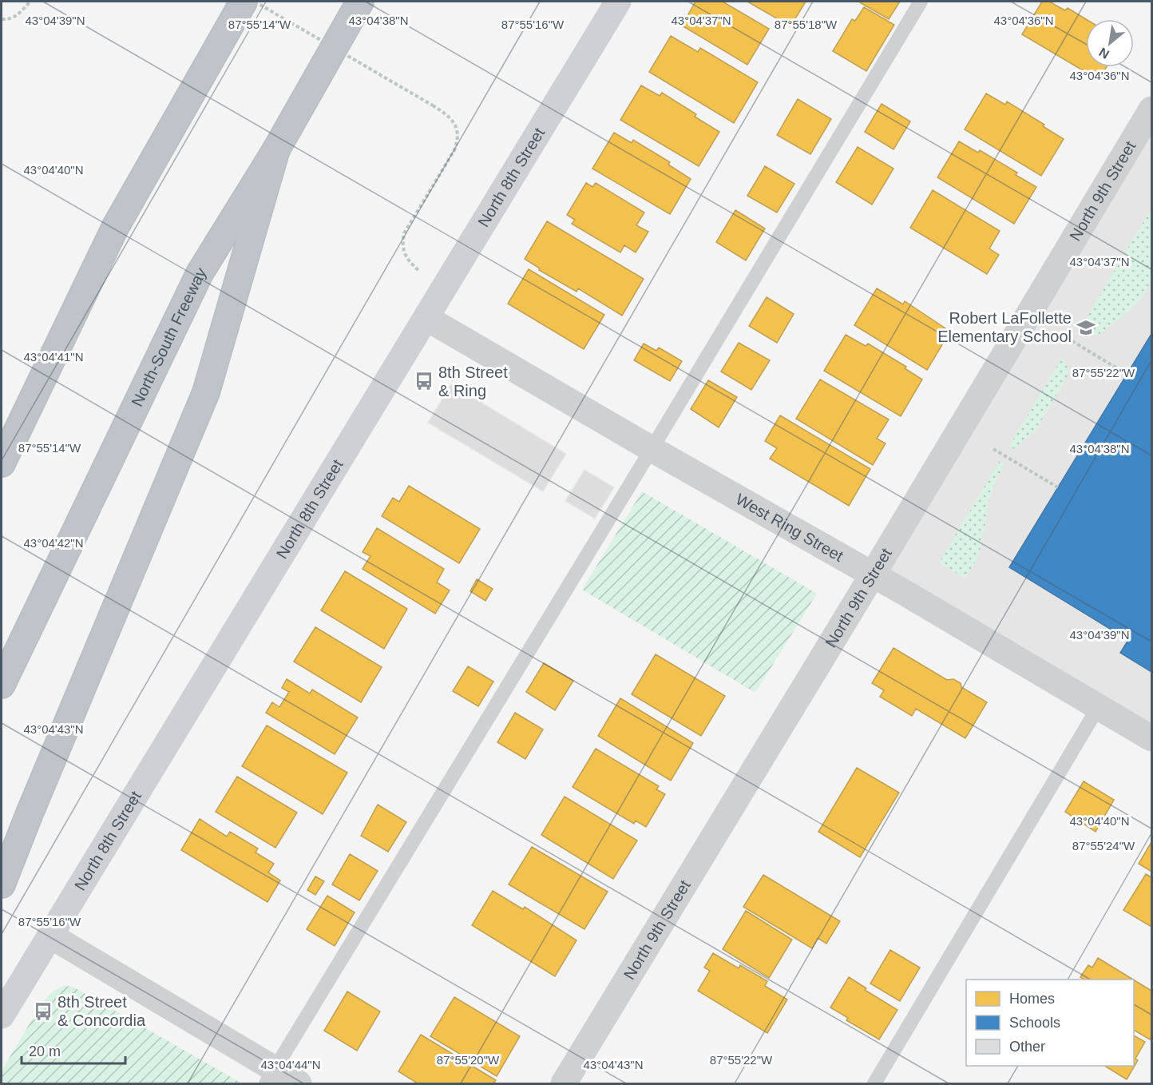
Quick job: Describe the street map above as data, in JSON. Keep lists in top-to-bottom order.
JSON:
{
  "streets": {
    "highway": ["North-South Freeway"],
    "street": ["North 8th Street", "North 9th Street", "West Ring Street"]
  },
  "crossings": [
    ["North 8th Street", "West Ring Street"],
    ["North 9th Street", "West Ring Street"]
  ],
  "places": {
    "school or university": ["Robert LaFollette Elementary School"],
    "bus stop": ["8th Street & Ring", "8th Street & Concordia"]
  },
  "legend": ["Homes", "Schools", "Other"],
  "scale_bar": "20 m",
  "north": "bottom left",
  "coordinates": [
    "43°04'39\"N",
    "43°04'38\"N",
    "43°04'37\"N",
    "43°04'36\"N",
    "87°55'14\"W",
    "87°55'16\"W",
    "87°55'18\"W",
    "43°04'40\"N",
    "43°04'41\"N",
    "87°55'22\"W",
    "43°04'42\"N",
    "43°04'43\"N",
    "87°55'24\"W",
    "87°55'20\"W",
    "43°04'44\"N"
  ]
}
